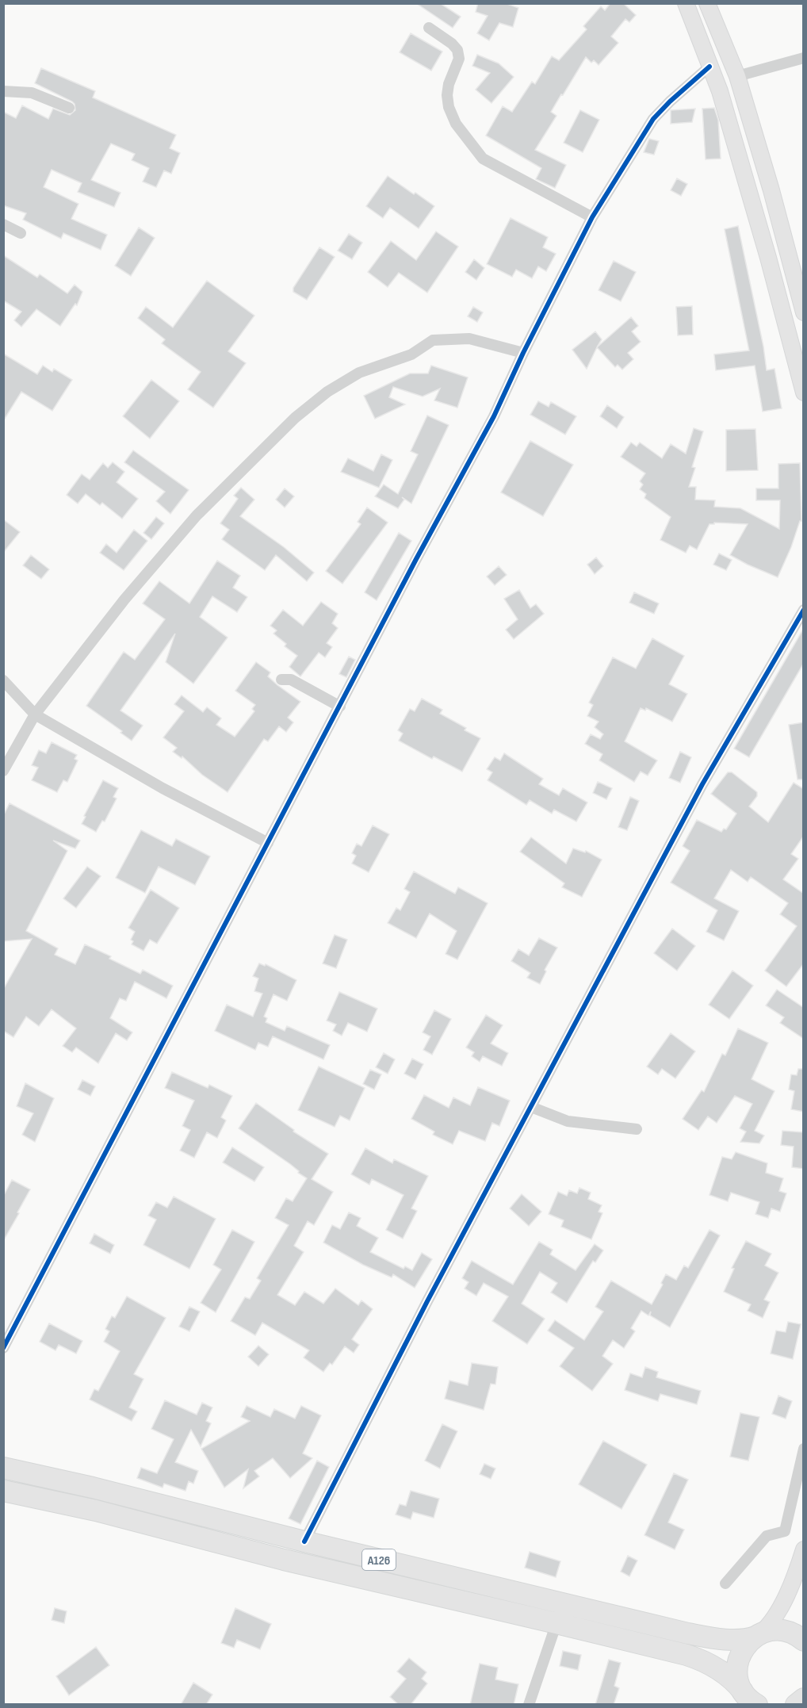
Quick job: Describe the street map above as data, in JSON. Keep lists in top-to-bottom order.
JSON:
{
  "streets": {
    "highway": ["A126"]
  }
}
